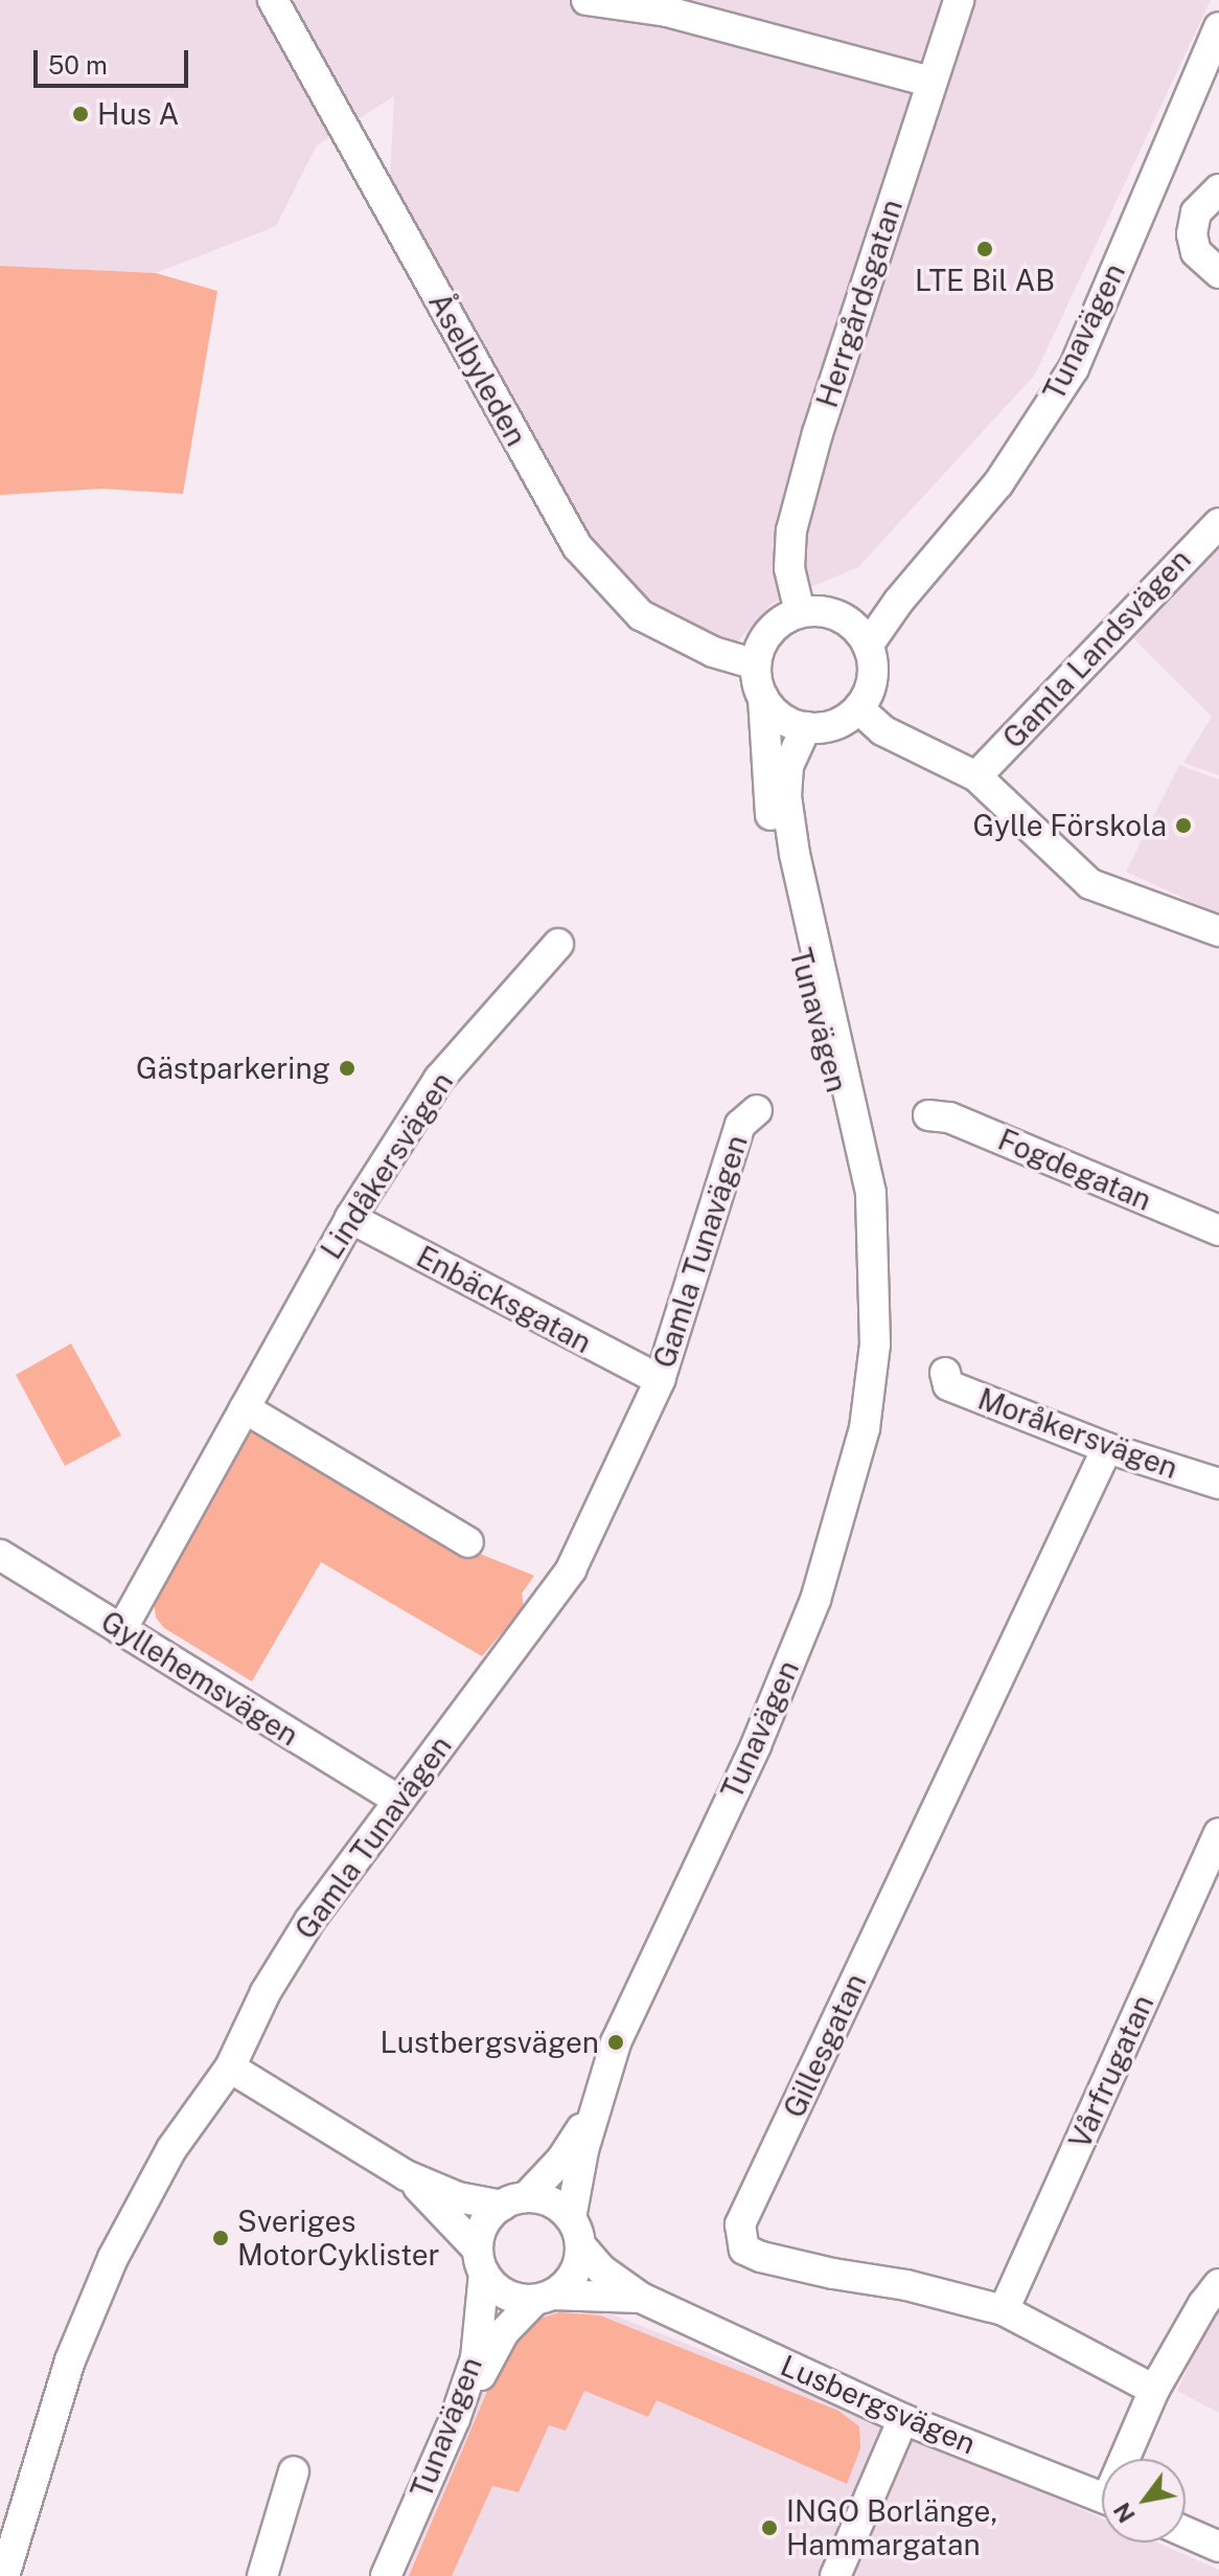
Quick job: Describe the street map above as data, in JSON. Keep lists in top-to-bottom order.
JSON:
{
  "streets": {
    "street": [
      "Herrgårdsgatan",
      "Tunavägen",
      "Åselbyleden",
      "Gamla Landsvägen",
      "Lindåkersvägen",
      "Fogdegatan",
      "Gamla Tunavägen",
      "Enbäcksgatan",
      "Moråkersvägen",
      "Gyllehemsvägen",
      "Gillesgatan",
      "Vårfrugatan",
      "Lusbergsvägen"
    ]
  },
  "crossings": [
    ["Herrgårdsgatan", "Tunavägen"],
    ["Herrgårdsgatan", "Åselbyleden"],
    ["Tunavägen", "Åselbyleden"],
    ["Tunavägen", "Lusbergsvägen"],
    ["Lindåkersvägen", "Enbäcksgatan"],
    ["Lindåkersvägen", "Gyllehemsvägen"],
    ["Gamla Tunavägen", "Enbäcksgatan"],
    ["Gamla Tunavägen", "Gyllehemsvägen"],
    ["Moråkersvägen", "Gillesgatan"],
    ["Gillesgatan", "Vårfrugatan"]
  ],
  "places": [
    "Hus A",
    "LTE Bil AB",
    "Gylle Förskola",
    "Gästparkering",
    "Lustbergsvägen",
    "Sveriges MotorCyklister",
    "INGO Borlänge, Hammargatan"
  ],
  "scale_bar": "50 m",
  "north": "bottom left"
}
